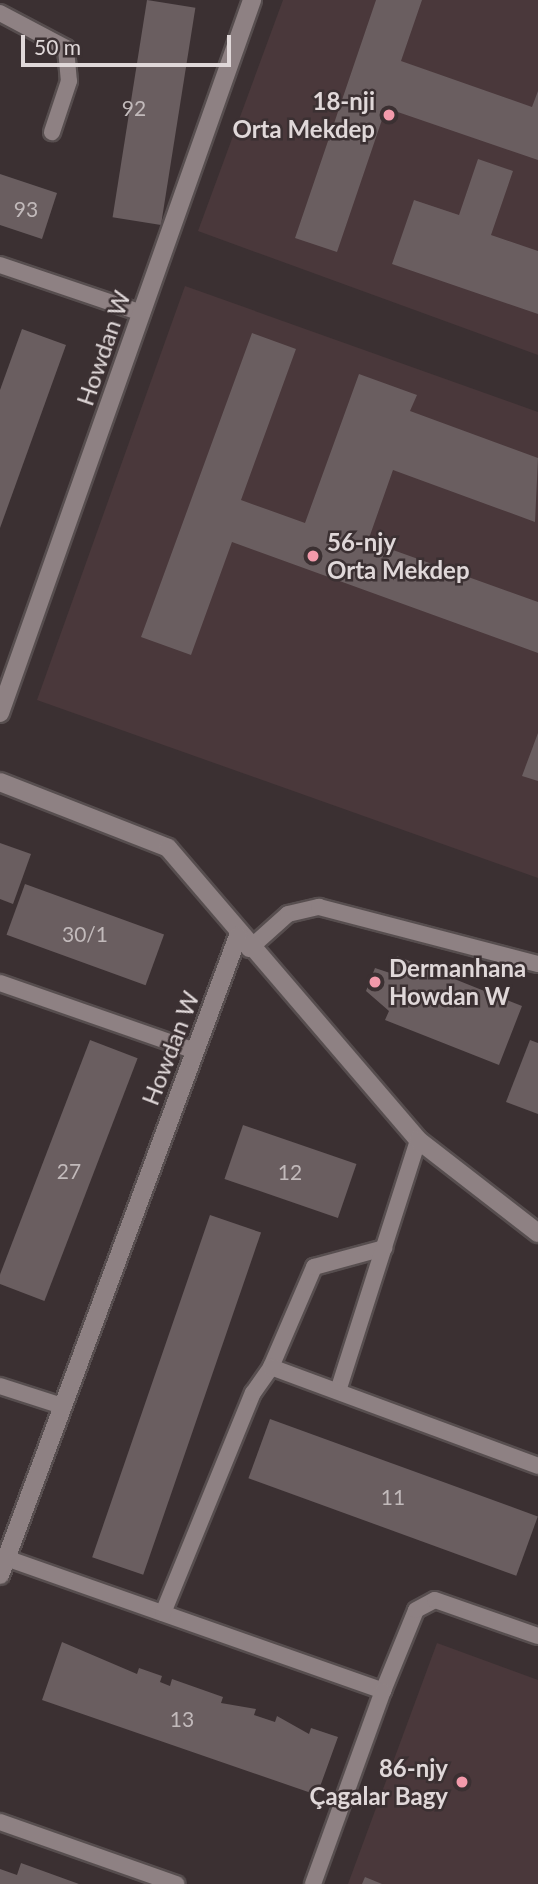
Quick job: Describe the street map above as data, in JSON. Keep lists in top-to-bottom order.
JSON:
{
  "streets": {
    "street": ["Howdan W"]
  },
  "places": [
    "18-nji Orta Mekdep",
    "56-njy Orta Mekdep",
    "Dermanhana Howdan W",
    "86-njy Çagalar Bagy"
  ],
  "house_numbers": [
    "92",
    "93",
    "30/1",
    "27",
    "12",
    "11",
    "13"
  ],
  "scale_bar": "50 m"
}
